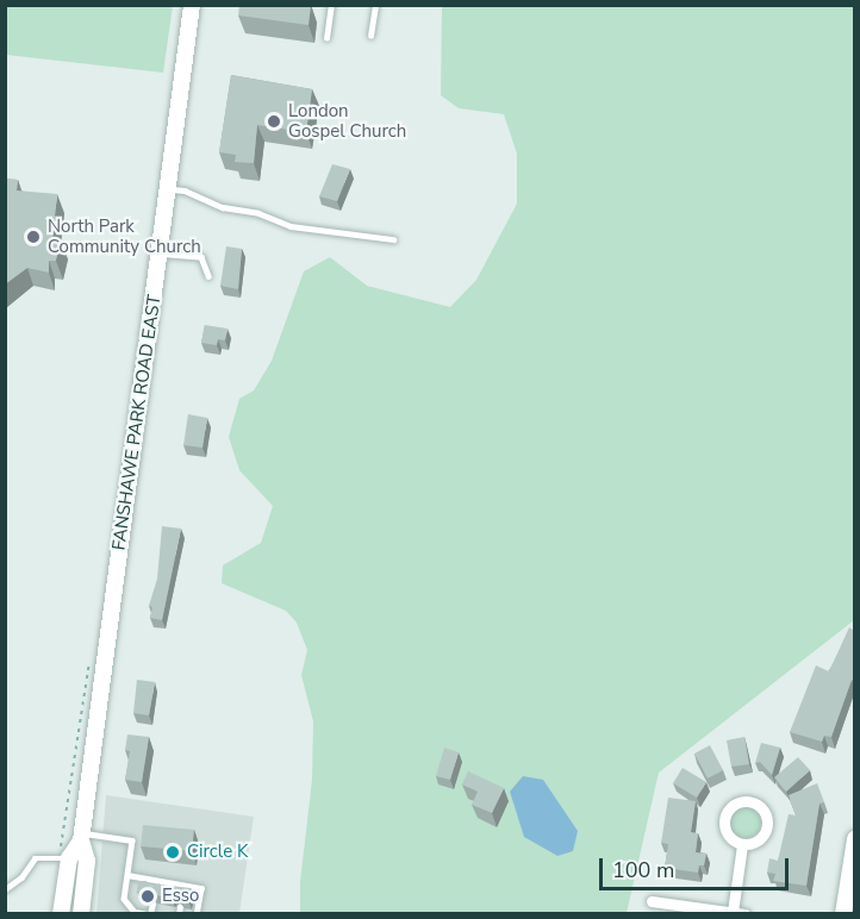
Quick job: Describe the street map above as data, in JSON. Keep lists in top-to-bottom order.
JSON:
{
  "streets": {
    "main road": ["FANSHAWE PARK ROAD EAST"]
  },
  "places": [
    "London Gospel Church",
    "North Park Community Church",
    "Circle K",
    "Esso"
  ],
  "scale_bar": "100 m"
}
